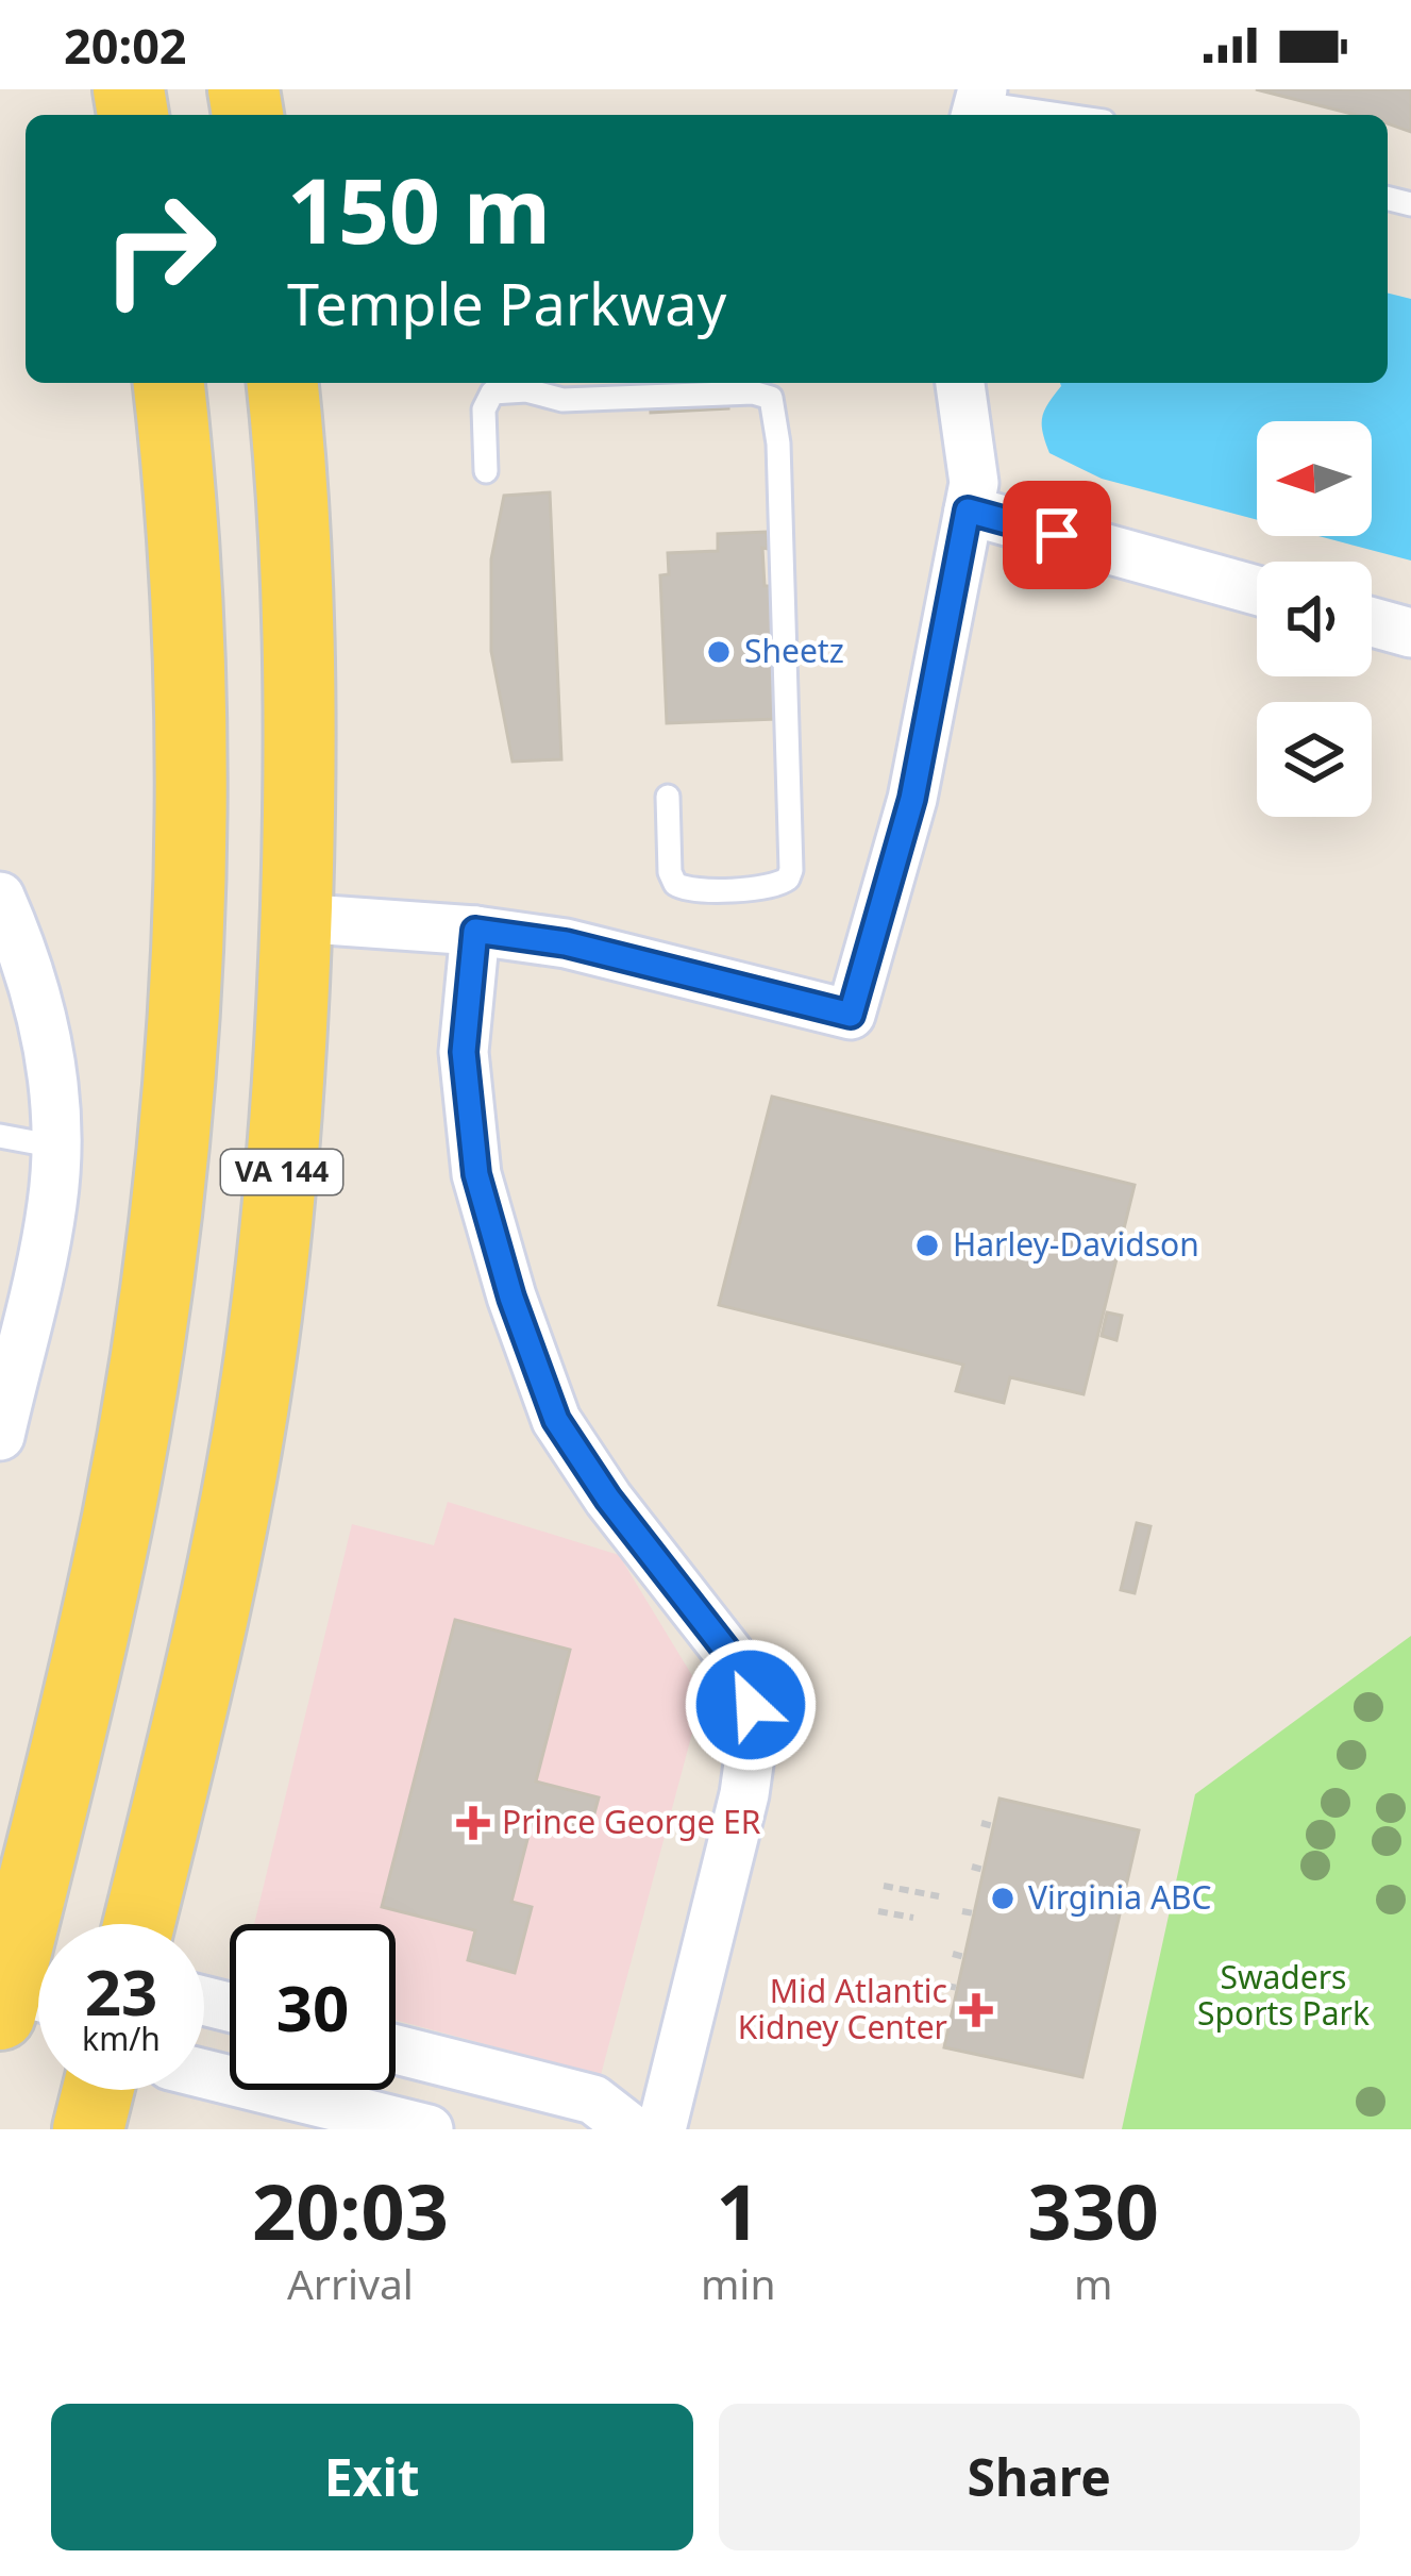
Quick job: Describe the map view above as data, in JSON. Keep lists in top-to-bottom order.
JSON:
{
  "streets": {
    "main road": ["VA 144"]
  },
  "parks": ["Swaders Sports Park"],
  "places": {
    "other": ["Sheetz", "Harley-Davidson", "Virginia ABC"],
    "health": ["Prince George ER", "Mid Atlantic Kidney Center"]
  },
  "north": "left",
  "page": {
    "status": "20:02",
    "turn": ["150 m", "Temple Parkway"],
    "speed": "23 km/h",
    "limit": "30",
    "eta": [
      "20:03",
      "Arrival",
      "1",
      "min",
      "330",
      "m"
    ],
    "buttons": ["Exit", "Share"]
  }
}
